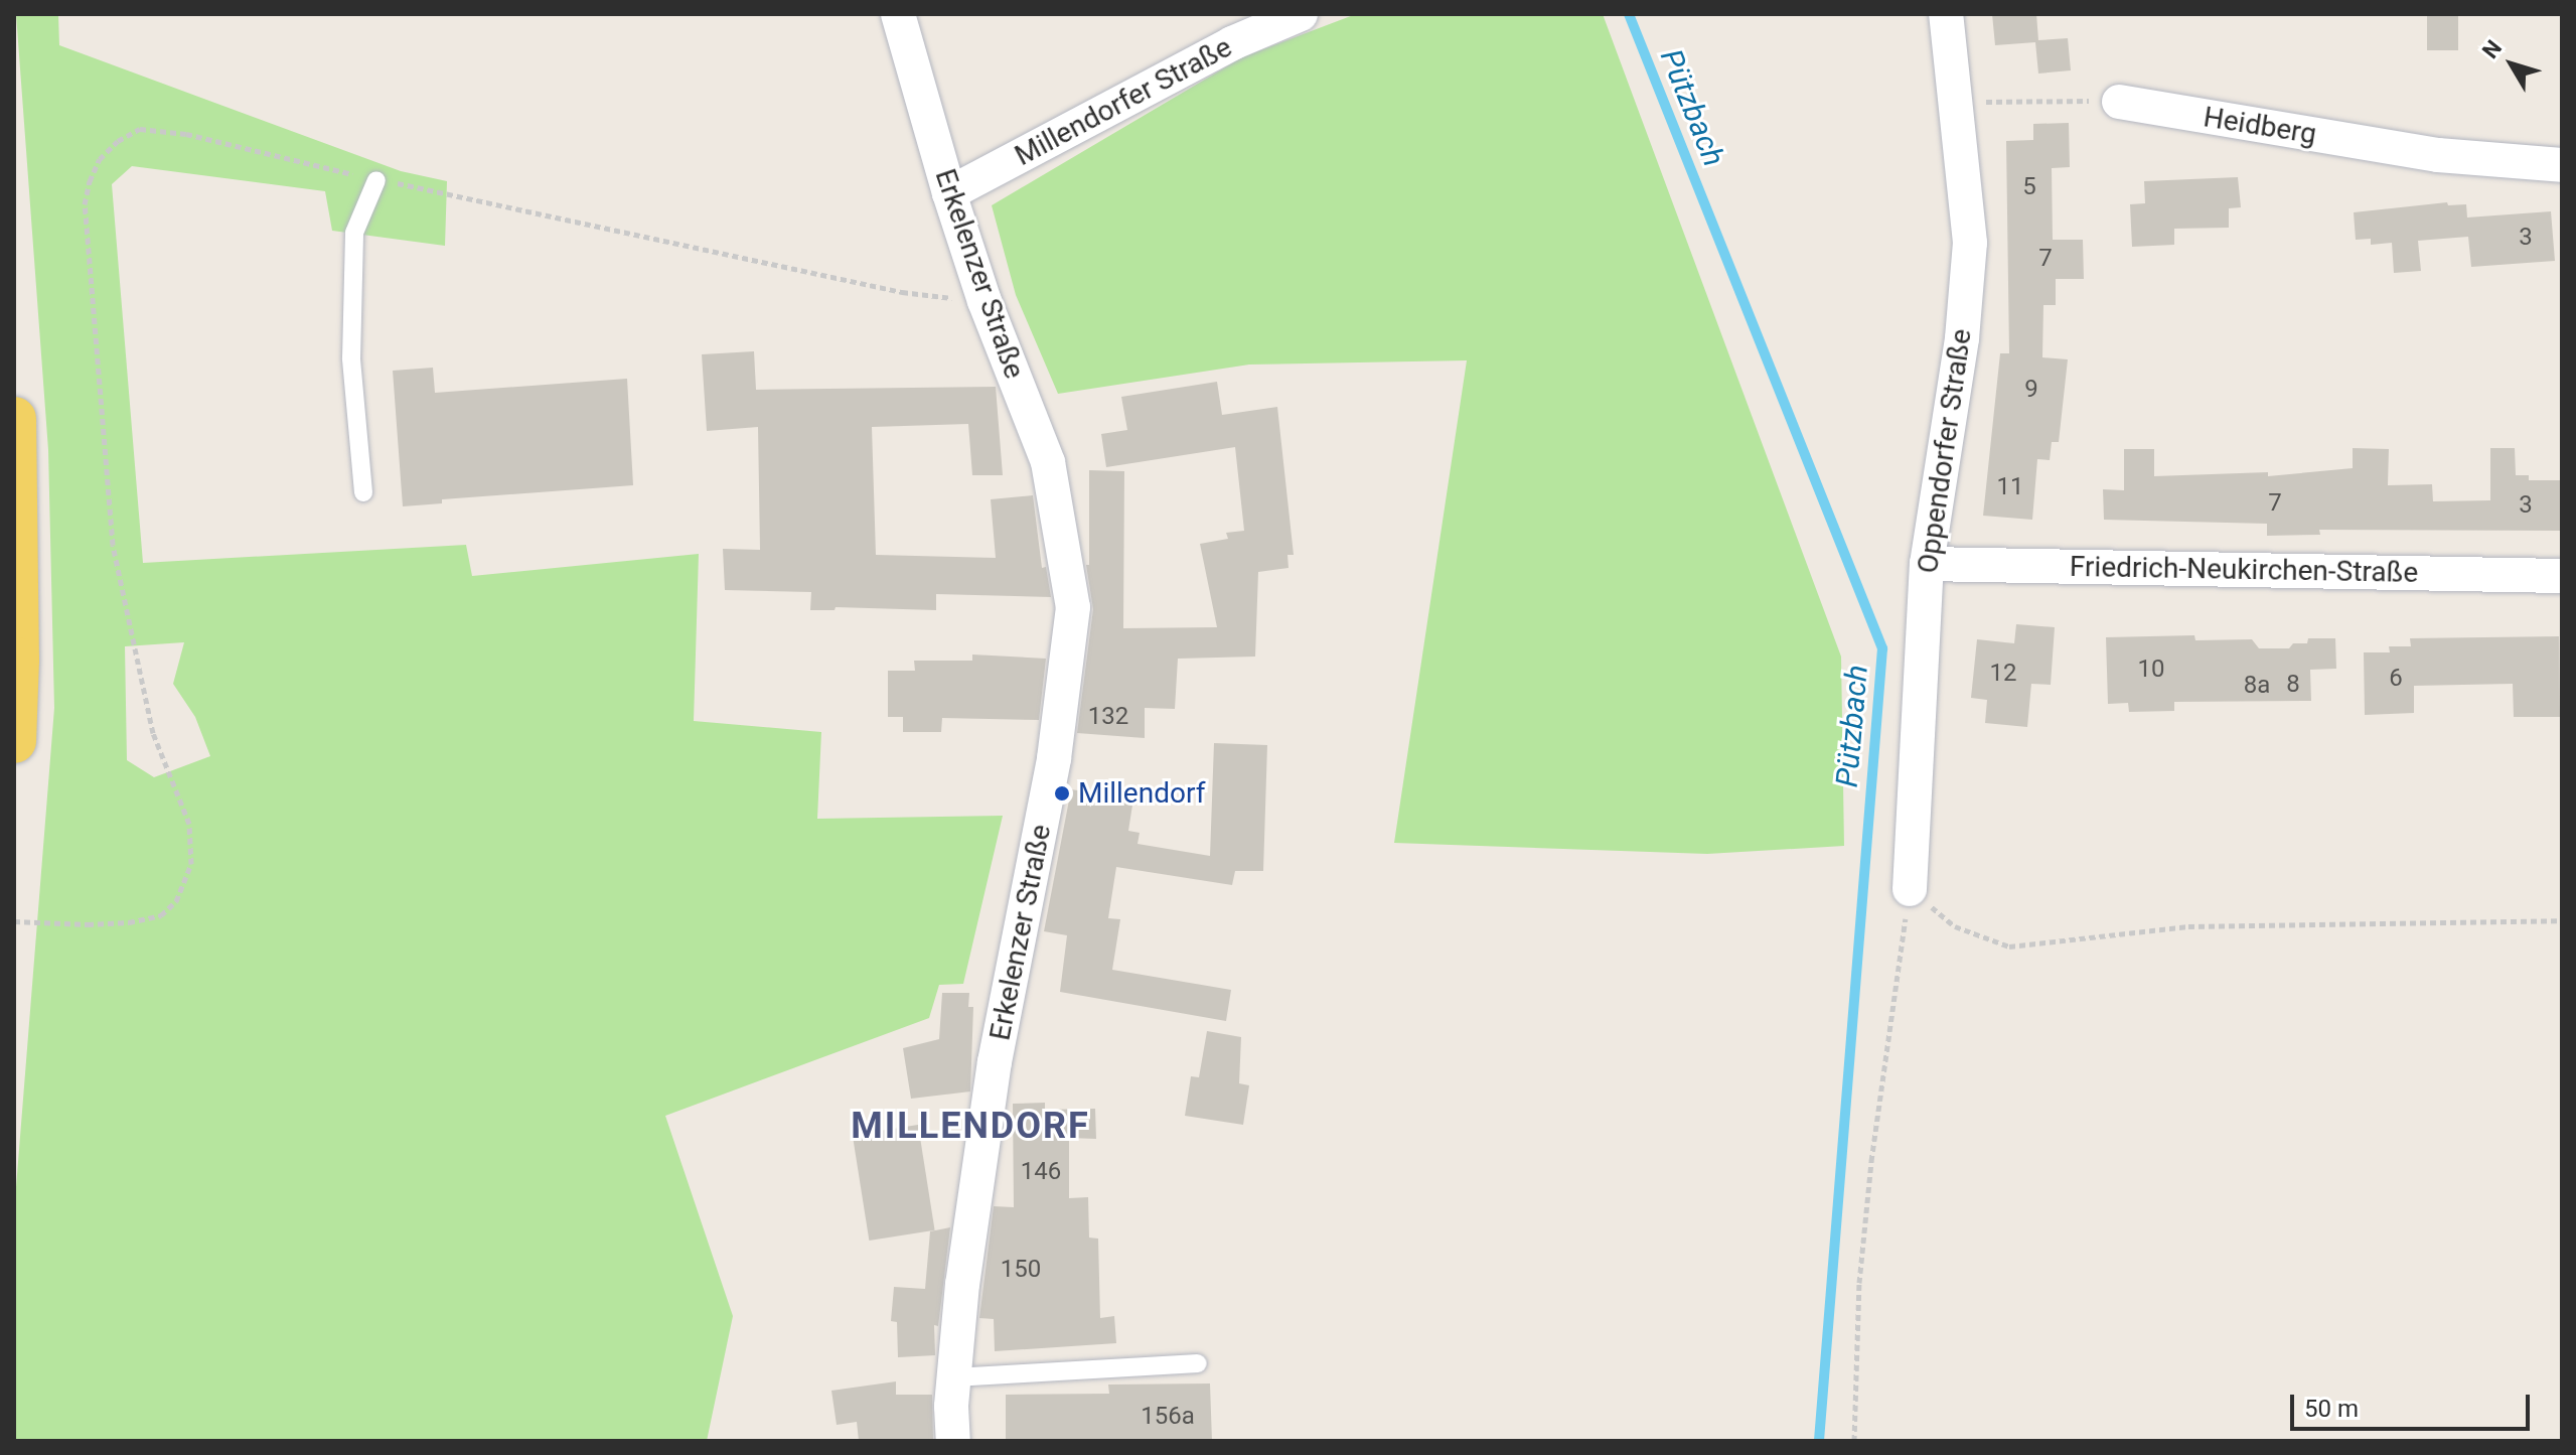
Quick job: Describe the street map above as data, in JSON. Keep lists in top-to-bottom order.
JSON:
{
  "streets": {
    "street": [
      "Millendorfer Straße",
      "Heidberg",
      "Erkelenzer Straße",
      "Oppendorfer Straße",
      "Friedrich-Neukirchen-Straße"
    ]
  },
  "crossings": [
    ["Millendorfer Straße", "Erkelenzer Straße"],
    ["Oppendorfer Straße", "Friedrich-Neukirchen-Straße"]
  ],
  "districts": ["MILLENDORF"],
  "water": ["Pützbach"],
  "places": ["Millendorf"],
  "house_numbers": [
    "5",
    "3",
    "7",
    "9",
    "11",
    "7",
    "3",
    "10",
    "12",
    "6",
    "8",
    "8a",
    "132",
    "146",
    "150",
    "156a"
  ],
  "scale_bar": "50 m",
  "north": "top left"
}
